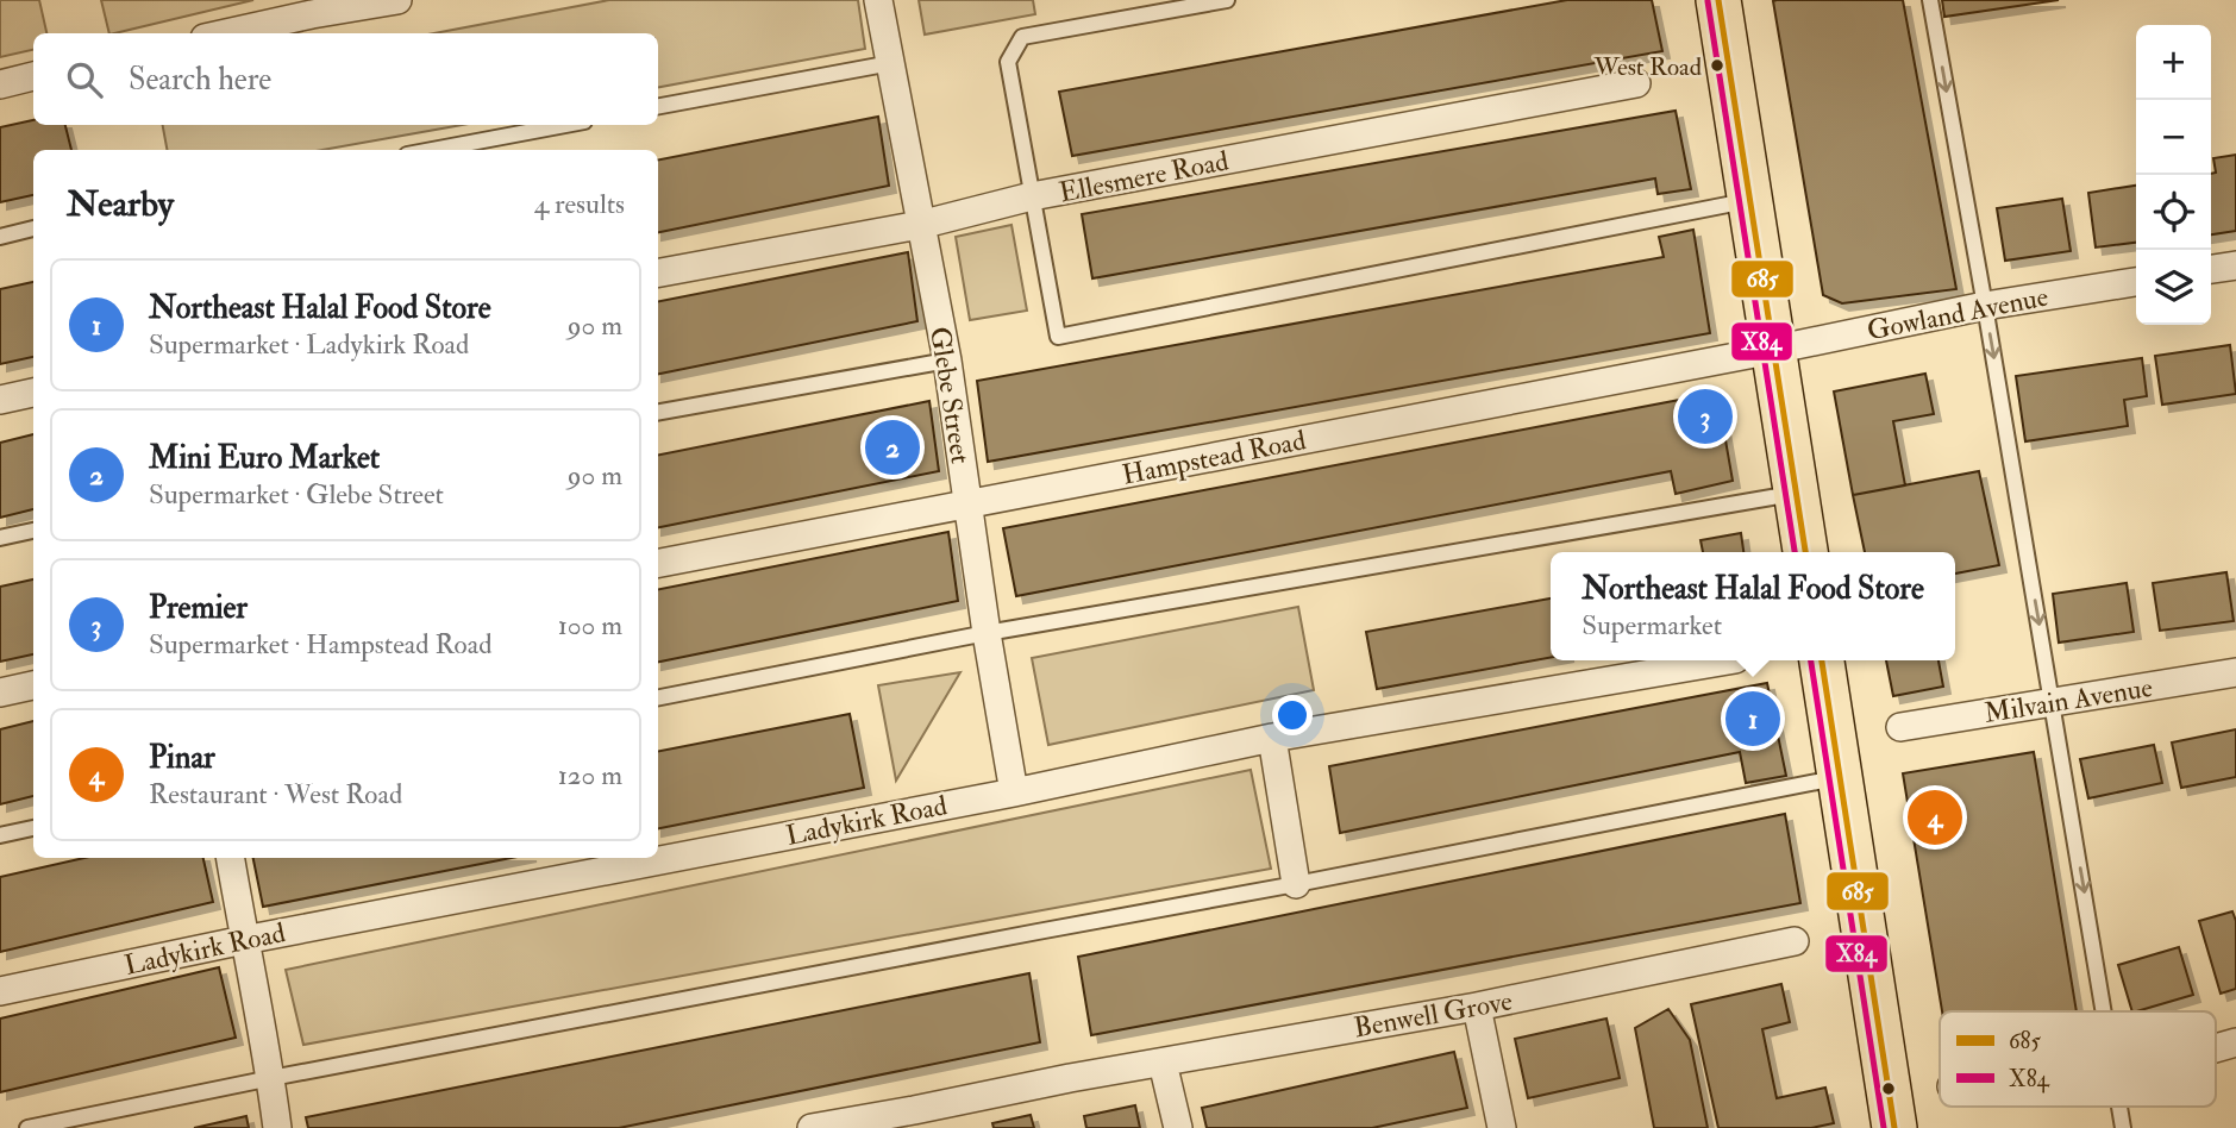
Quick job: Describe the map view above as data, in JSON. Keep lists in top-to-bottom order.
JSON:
{
  "streets": {
    "street": [
      "Ellesmere Road",
      "Gowland Avenue",
      "Glebe Street",
      "Hampstead Road",
      "Milvain Avenue",
      "Ladykirk Road",
      "Benwell Grove"
    ]
  },
  "crossings": [
    ["Ellesmere Road", "Glebe Street"],
    ["Gowland Avenue", "Hampstead Road"],
    ["Glebe Street", "Hampstead Road"],
    ["Glebe Street", "Ladykirk Road"]
  ],
  "places": ["West Road"],
  "lines": ["transit line 685", "transit line X84"],
  "legend": ["685", "X84"],
  "page": {
    "map_buttons": ["+", "−"],
    "search": "Search here",
    "heading": ["Nearby", "4 results"],
    "list": [
      {
        "mark": "1",
        "name": "Northeast Halal Food Store",
        "note": "Supermarket · Ladykirk Road",
        "value": "90 m"
      },
      {
        "mark": "2",
        "name": "Mini Euro Market",
        "note": "Supermarket · Glebe Street",
        "value": "90 m"
      },
      {
        "mark": "3",
        "name": "Premier",
        "note": "Supermarket · Hampstead Road",
        "value": "100 m"
      },
      {
        "mark": "4",
        "name": "Pinar",
        "note": "Restaurant · West Road",
        "value": "120 m"
      }
    ],
    "pins": [
      "3",
      "2",
      "1",
      "4"
    ],
    "popup": ["Northeast Halal Food Store", "Supermarket"]
  }
}
